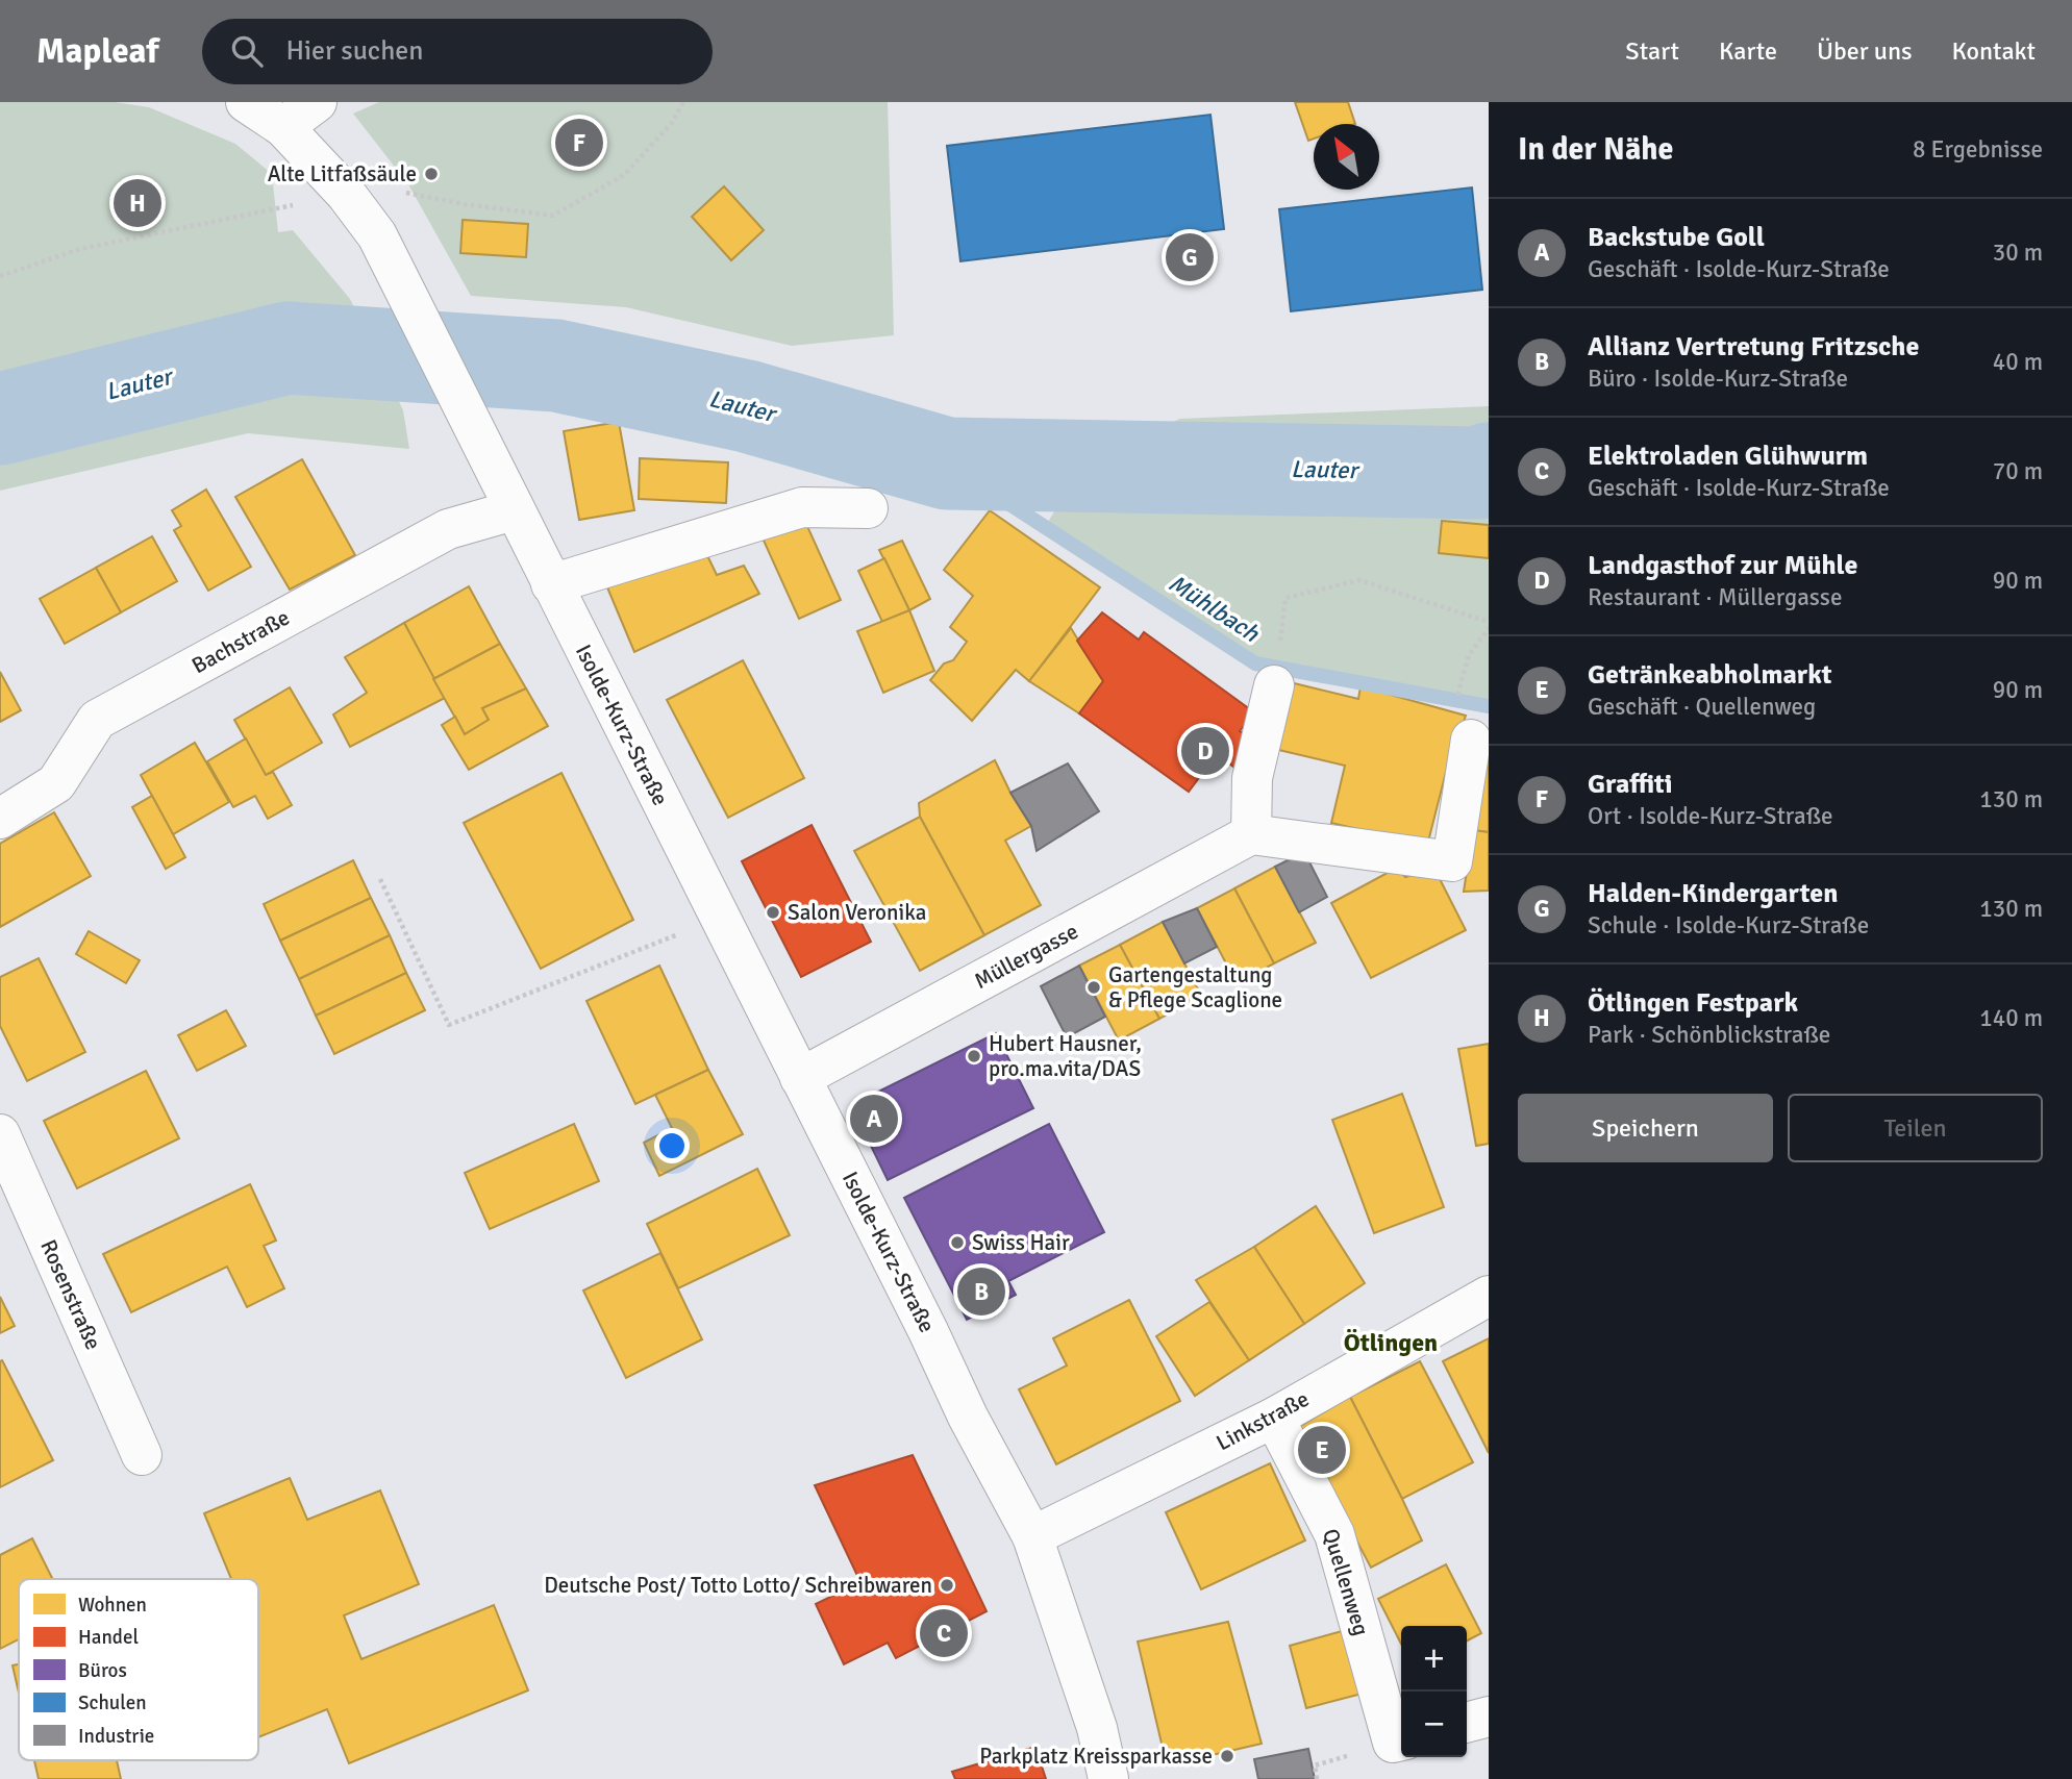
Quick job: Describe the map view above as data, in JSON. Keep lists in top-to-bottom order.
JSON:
{
  "streets": {
    "street": [
      "Bachstraße",
      "Isolde-Kurz-Straße",
      "Müllergasse",
      "Rosenstraße",
      "Linkstraße",
      "Quellenweg"
    ]
  },
  "crossings": [
    ["Bachstraße", "Isolde-Kurz-Straße"],
    ["Isolde-Kurz-Straße", "Müllergasse"],
    ["Isolde-Kurz-Straße", "Linkstraße"],
    ["Linkstraße", "Quellenweg"]
  ],
  "districts": ["Ötlingen"],
  "water": ["Lauter", "Mühlbach"],
  "places": [
    "Alte Litfaßsäule",
    "Salon Veronika",
    "Gartengestaltung & Pflege Scaglione",
    "Hubert Hausner, pro.ma.vita/DAS",
    "Swiss Hair",
    "Deutsche Post/ Totto Lotto/ Schreibwaren",
    "Parkplatz Kreissparkasse"
  ],
  "legend": [
    "Wohnen",
    "Handel",
    "Büros",
    "Schulen",
    "Industrie"
  ],
  "north": "top left",
  "page": {
    "header": "Mapleaf",
    "search": "Hier suchen",
    "nav": [
      "Start",
      "Karte",
      "Über uns",
      "Kontakt"
    ],
    "heading": ["In der Nähe", "8 Ergebnisse"],
    "pins": [
      "F",
      "H",
      "G",
      "D",
      "A",
      "B",
      "E",
      "C"
    ],
    "list": [
      {
        "mark": "A",
        "name": "Backstube Goll",
        "note": "Geschäft · Isolde-Kurz-Straße",
        "value": "30 m"
      },
      {
        "mark": "B",
        "name": "Allianz Vertretung Fritzsche",
        "note": "Büro · Isolde-Kurz-Straße",
        "value": "40 m"
      },
      {
        "mark": "C",
        "name": "Elektroladen Glühwurm",
        "note": "Geschäft · Isolde-Kurz-Straße",
        "value": "70 m"
      },
      {
        "mark": "D",
        "name": "Landgasthof zur Mühle",
        "note": "Restaurant · Müllergasse",
        "value": "90 m"
      },
      {
        "mark": "E",
        "name": "Getränkeabholmarkt",
        "note": "Geschäft · Quellenweg",
        "value": "90 m"
      },
      {
        "mark": "F",
        "name": "Graffiti",
        "note": "Ort · Isolde-Kurz-Straße",
        "value": "130 m"
      },
      {
        "mark": "G",
        "name": "Halden-Kindergarten",
        "note": "Schule · Isolde-Kurz-Straße",
        "value": "130 m"
      },
      {
        "mark": "H",
        "name": "Ötlingen Festpark",
        "note": "Park · Schönblickstraße",
        "value": "140 m"
      }
    ],
    "buttons": ["Speichern", "Teilen"],
    "map_buttons": ["+", "−"]
  }
}
